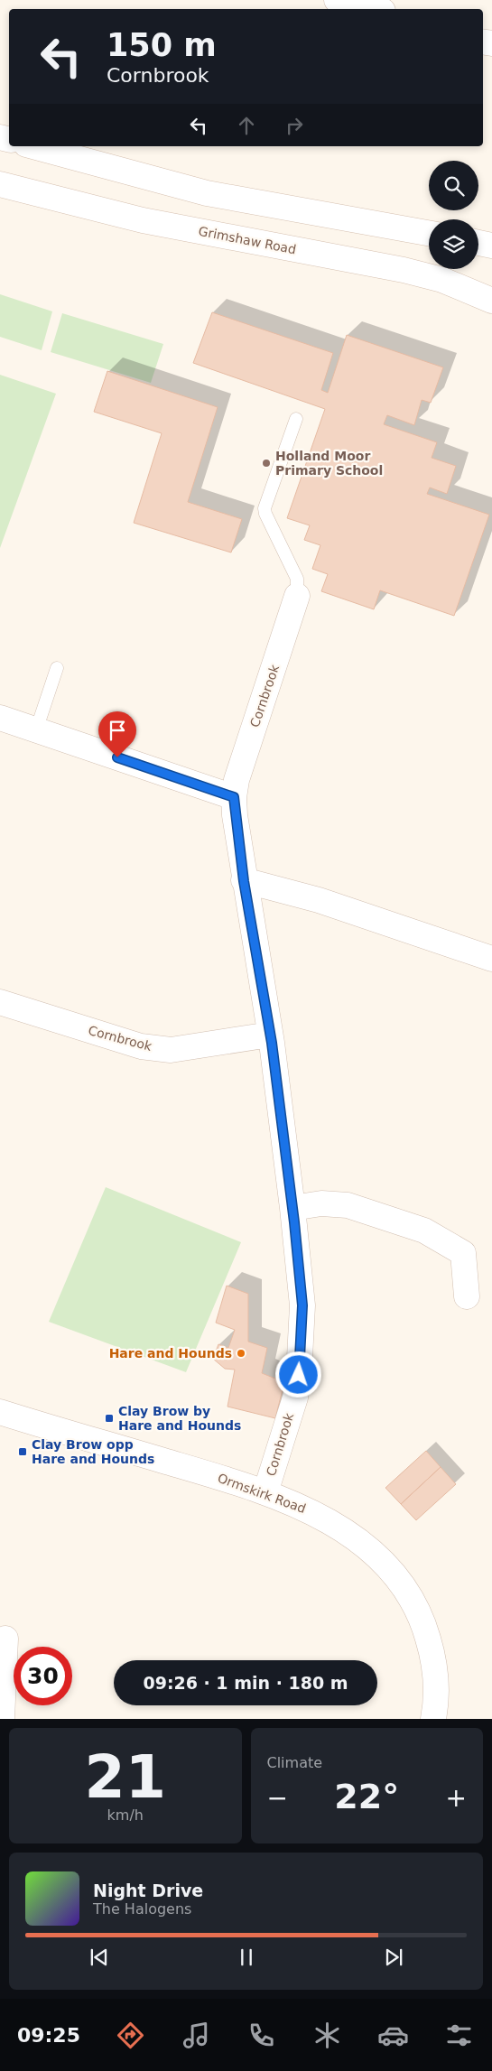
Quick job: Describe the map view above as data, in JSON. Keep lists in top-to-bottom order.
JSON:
{
  "streets": {
    "street": ["Grimshaw Road", "Cornbrook", "Ormskirk Road"]
  },
  "crossings": [
    ["Cornbrook", "Ormskirk Road"]
  ],
  "places": {
    "other": ["Holland Moor Primary School", "Hare and Hounds"],
    "transit": ["Clay Brow by Hare and Hounds", "Clay Brow opp Hare and Hounds"]
  },
  "page": {
    "turn": ["150 m", "Cornbrook"],
    "limit": "30",
    "trip": "09:26 · 1 min · 180 m",
    "tile": [
      ["21", "km/h"],
      "Climate"
    ],
    "heat": ["−", "22°", "+"],
    "song": ["Night Drive", "The Halogens"],
    "tabs": "09:25"
  }
}
